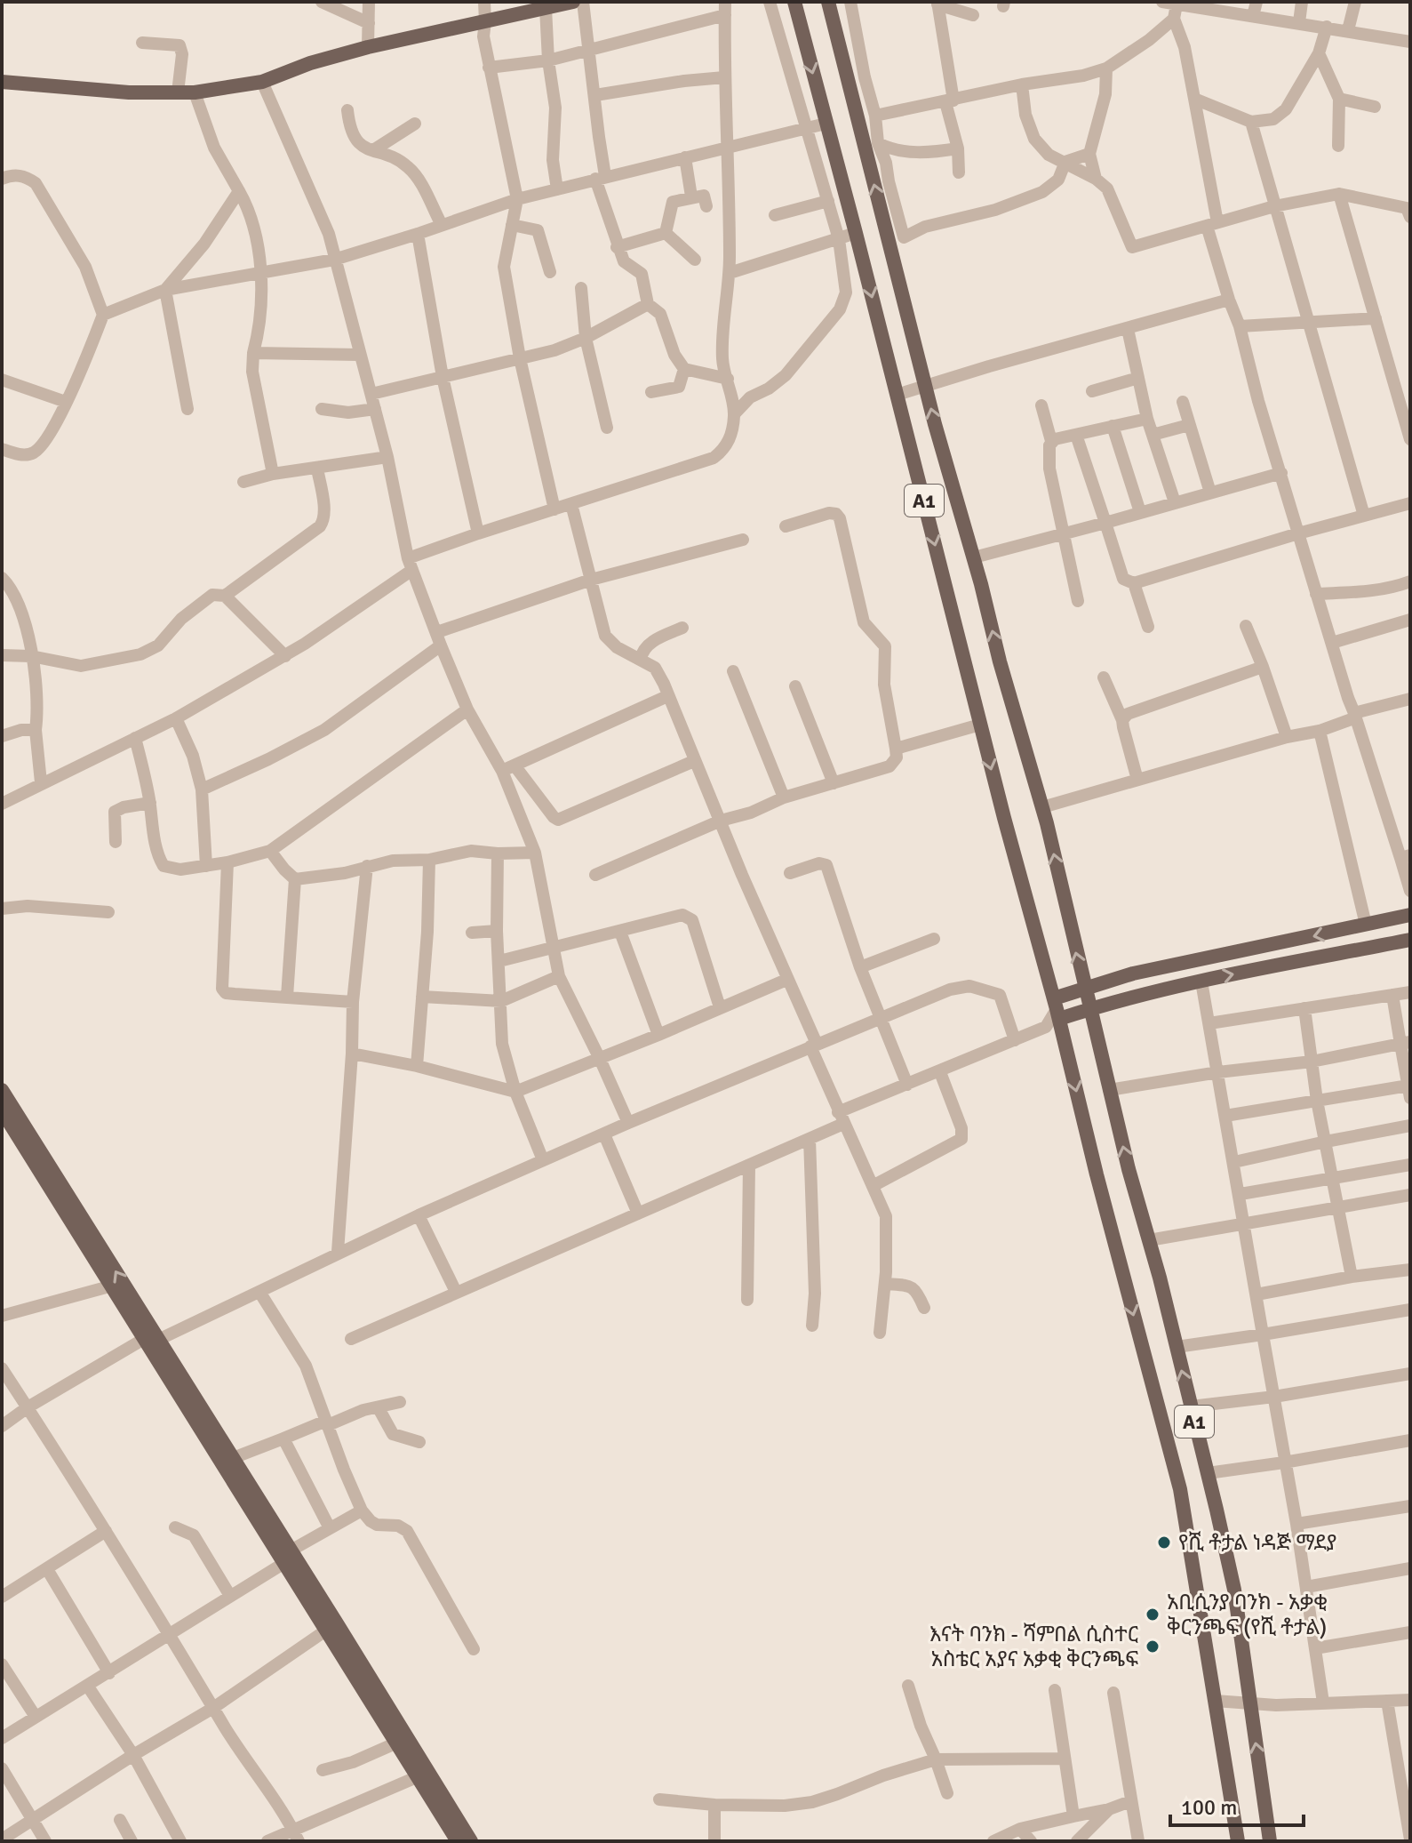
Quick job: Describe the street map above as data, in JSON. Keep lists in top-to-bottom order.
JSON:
{
  "streets": {
    "main road": ["A1"]
  },
  "places": ["የሺ ቶታል ነዳጅ ማደያ", "አቢሲንያ ባንክ - አቃቂ ቅርንጫፍ (የሺ ቶታል)", "እናት ባንክ - ሻምበል ሲስተር አስቴር አያና አቃቂ ቅርንጫፍ"],
  "scale_bar": "100 m"
}
